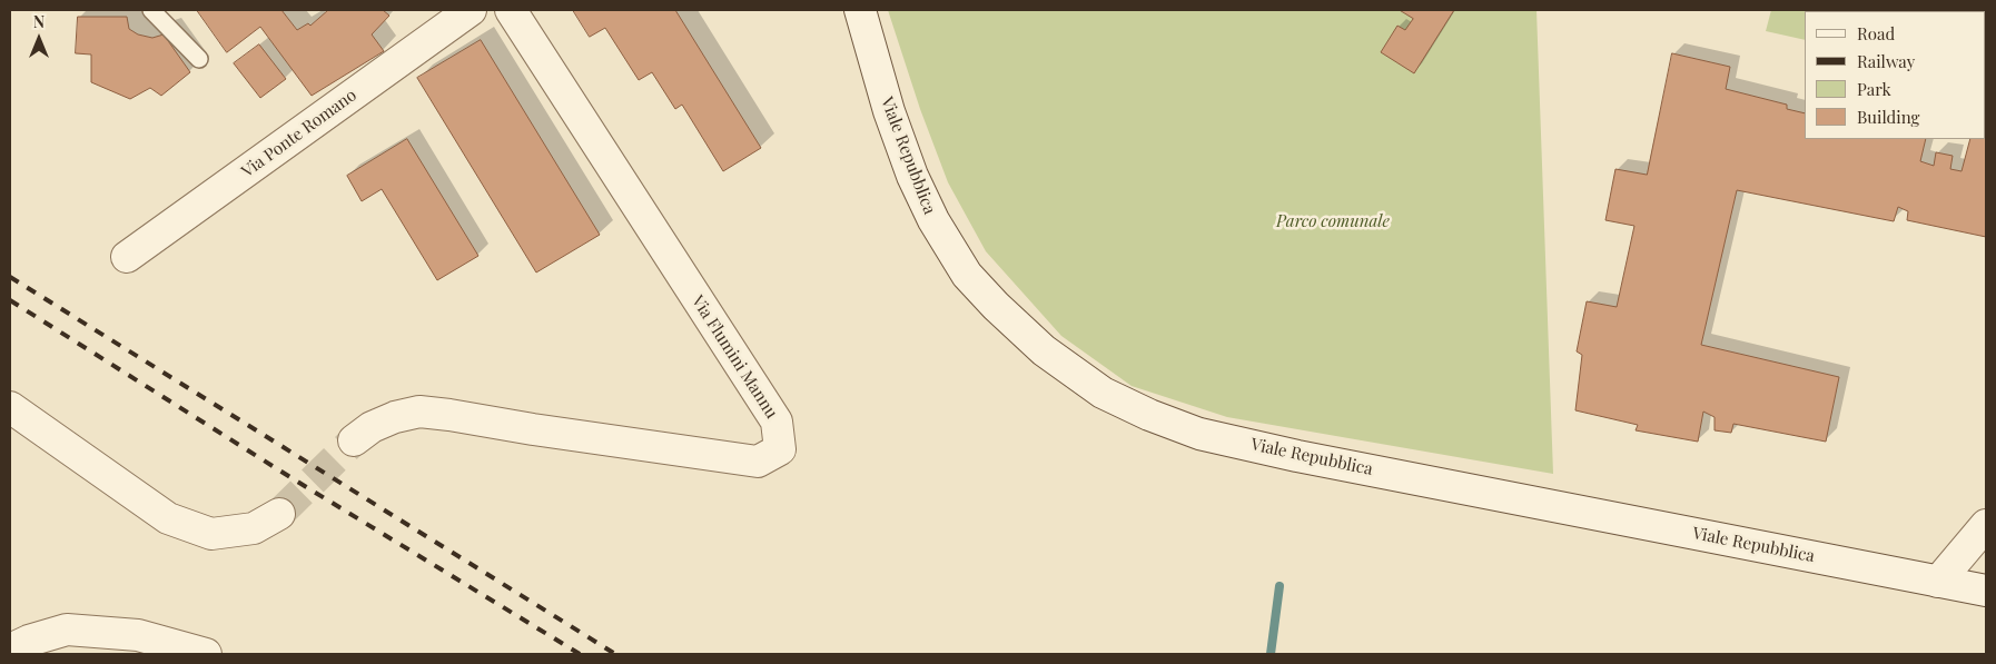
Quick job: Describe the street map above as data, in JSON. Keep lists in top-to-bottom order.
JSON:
{
  "streets": {
    "street": ["Via Ponte Romano", "Viale Repubblica", "Via Flumini Mannu"]
  },
  "parks": ["Parco comunale"],
  "legend": [
    "Road",
    "Railway",
    "Park",
    "Building"
  ],
  "north": "top"
}
